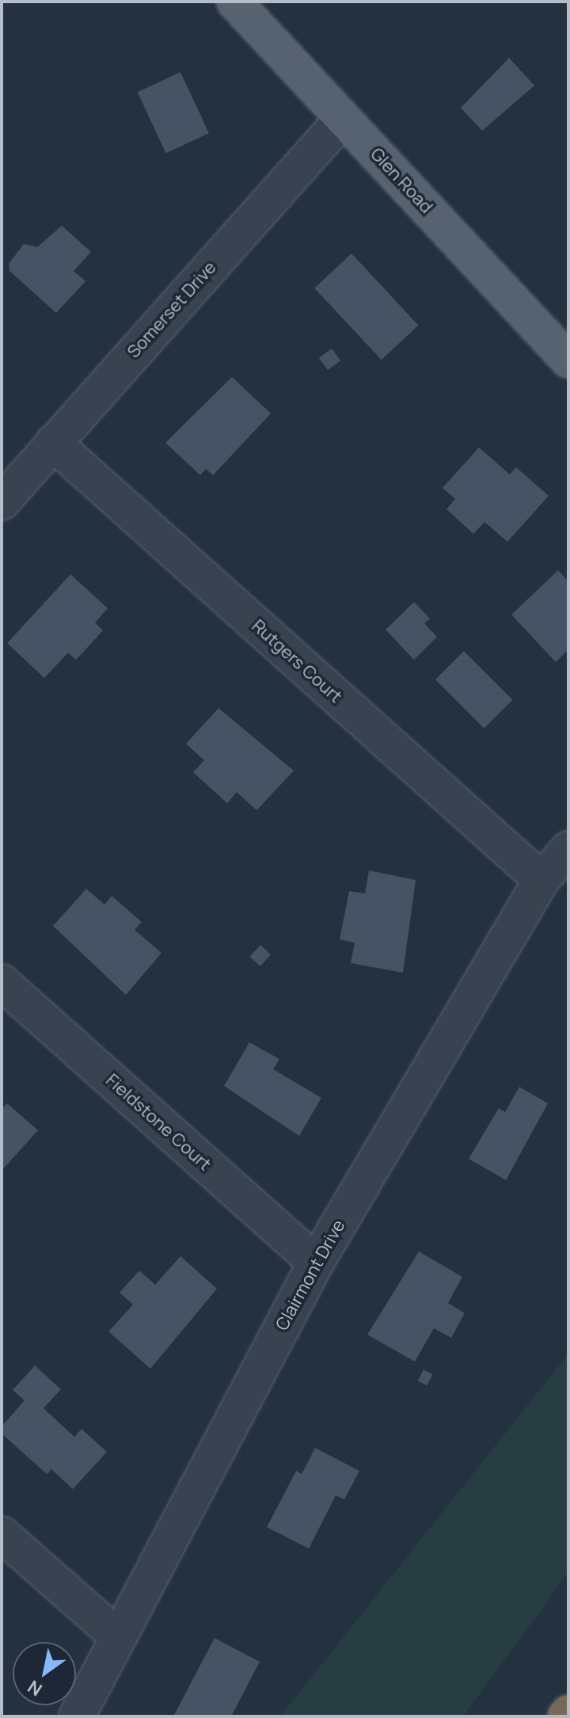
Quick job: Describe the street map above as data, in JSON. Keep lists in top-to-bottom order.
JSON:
{
  "streets": {
    "main road": ["Glen Road"],
    "street": [
      "Somerset Drive",
      "Rutgers Court",
      "Fieldstone Court",
      "Clairmont Drive"
    ]
  },
  "crossings": [
    ["Glen Road", "Somerset Drive"],
    ["Somerset Drive", "Rutgers Court"],
    ["Rutgers Court", "Clairmont Drive"],
    ["Fieldstone Court", "Clairmont Drive"]
  ],
  "north": "bottom left"
}
